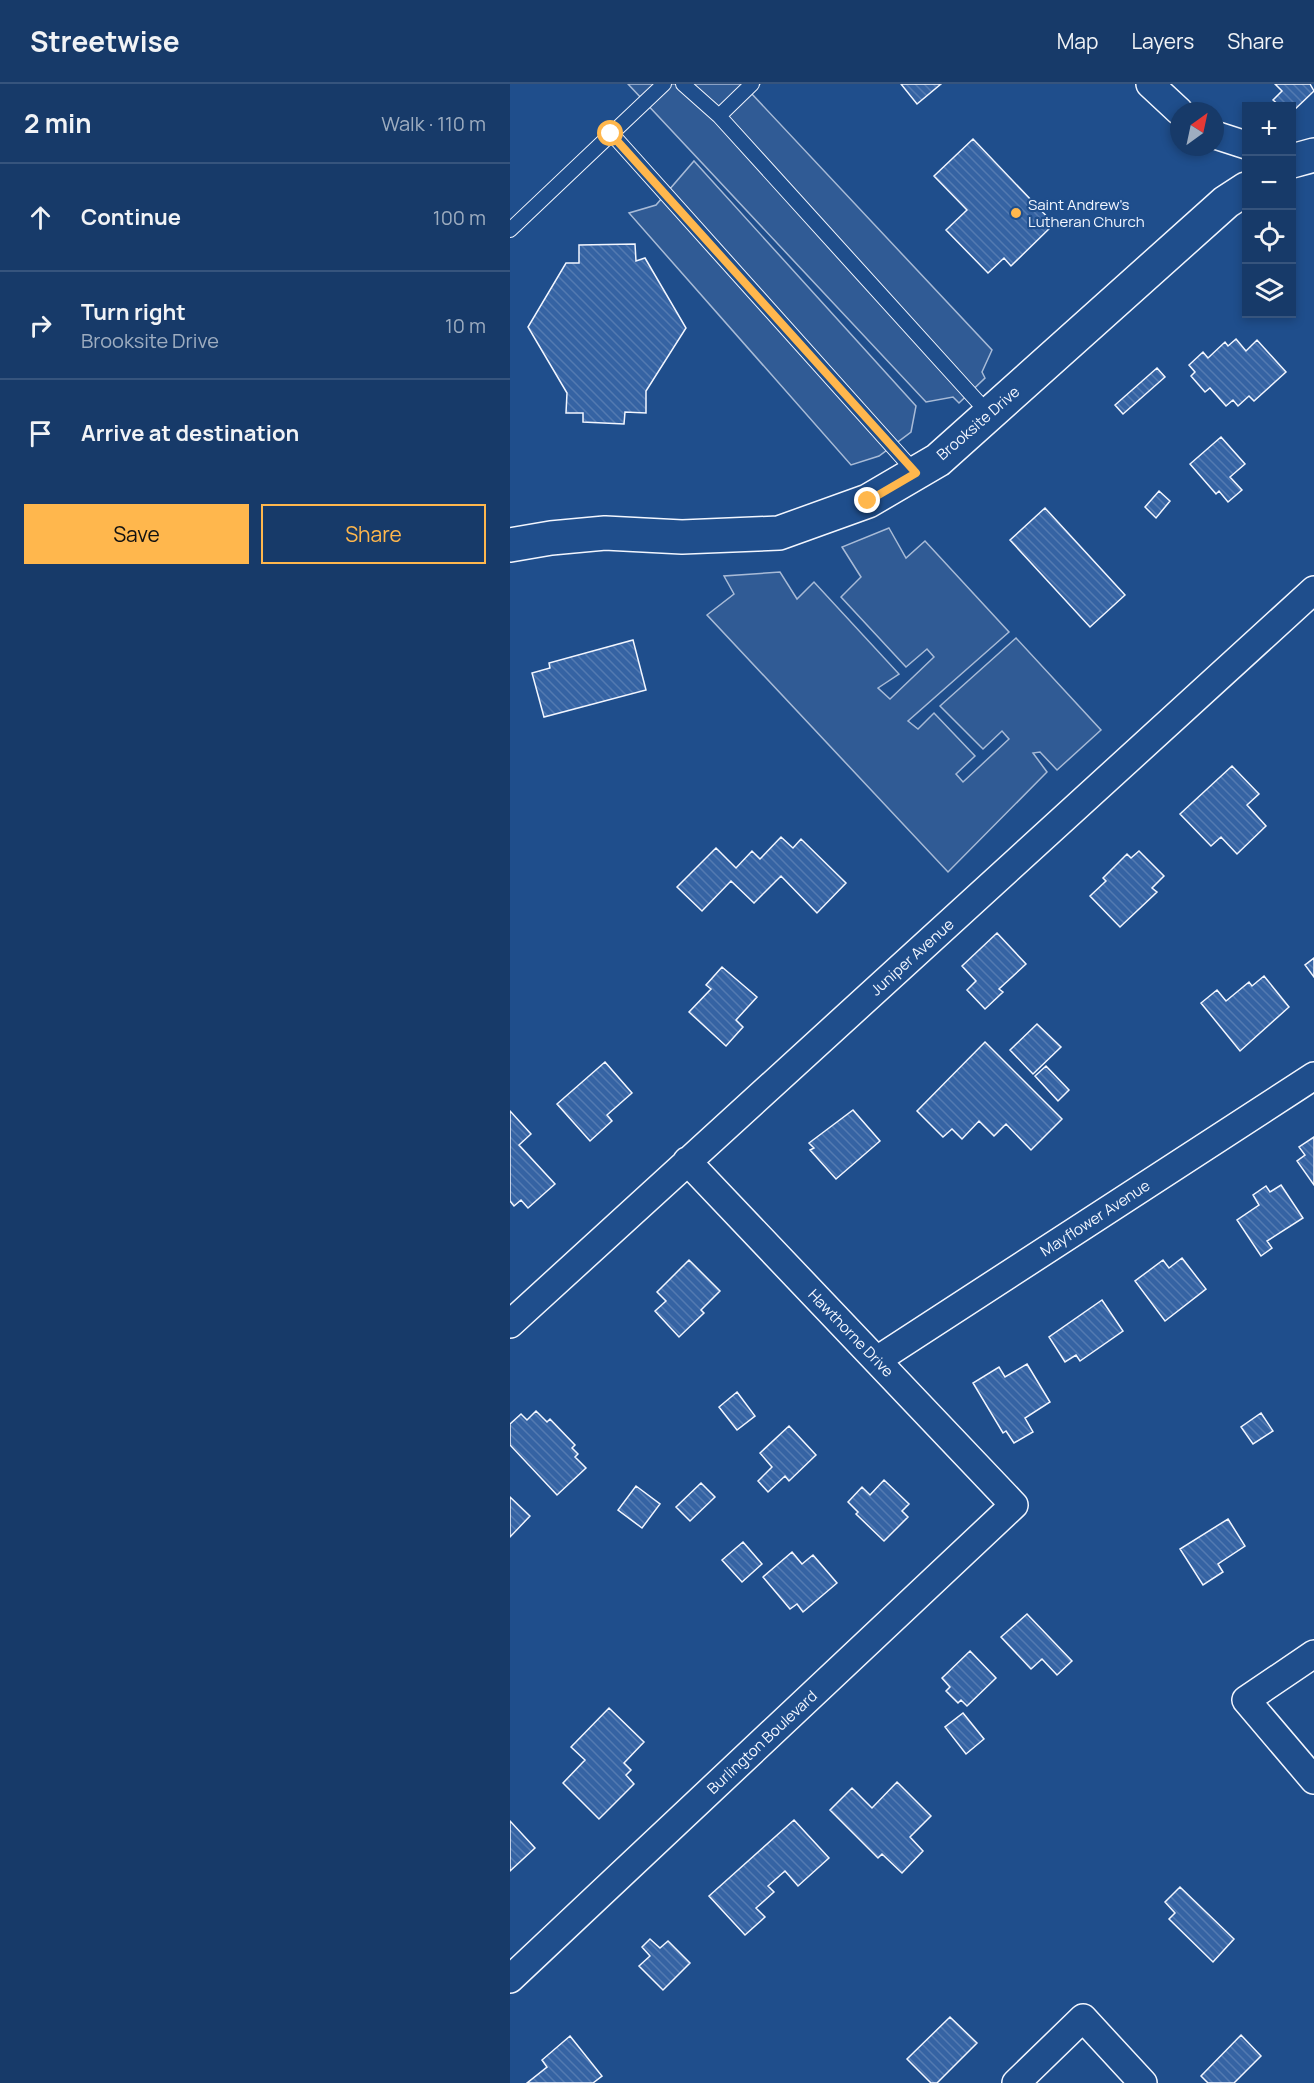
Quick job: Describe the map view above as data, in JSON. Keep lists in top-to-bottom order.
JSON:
{
  "streets": {
    "street": [
      "Brooksite Drive",
      "Juniper Avenue",
      "Mayflower Avenue",
      "Hawthorne Drive",
      "Burlington Boulevard"
    ]
  },
  "crossings": [
    ["Juniper Avenue", "Hawthorne Drive"],
    ["Mayflower Avenue", "Hawthorne Drive"],
    ["Hawthorne Drive", "Burlington Boulevard"]
  ],
  "places": ["Saint Andrew's Lutheran Church"],
  "north": "top right",
  "page": {
    "header": "Streetwise",
    "nav": ["Map", "Layers", "Share"],
    "heading": ["2 min", "Walk · 110 m"],
    "map_buttons": ["+", "−"],
    "list": [
      ["Continue", "100 m"],
      ["Turn right", "Brooksite Drive", "10 m"],
      "Arrive at destination"
    ],
    "buttons": ["Save", "Share"]
  }
}
